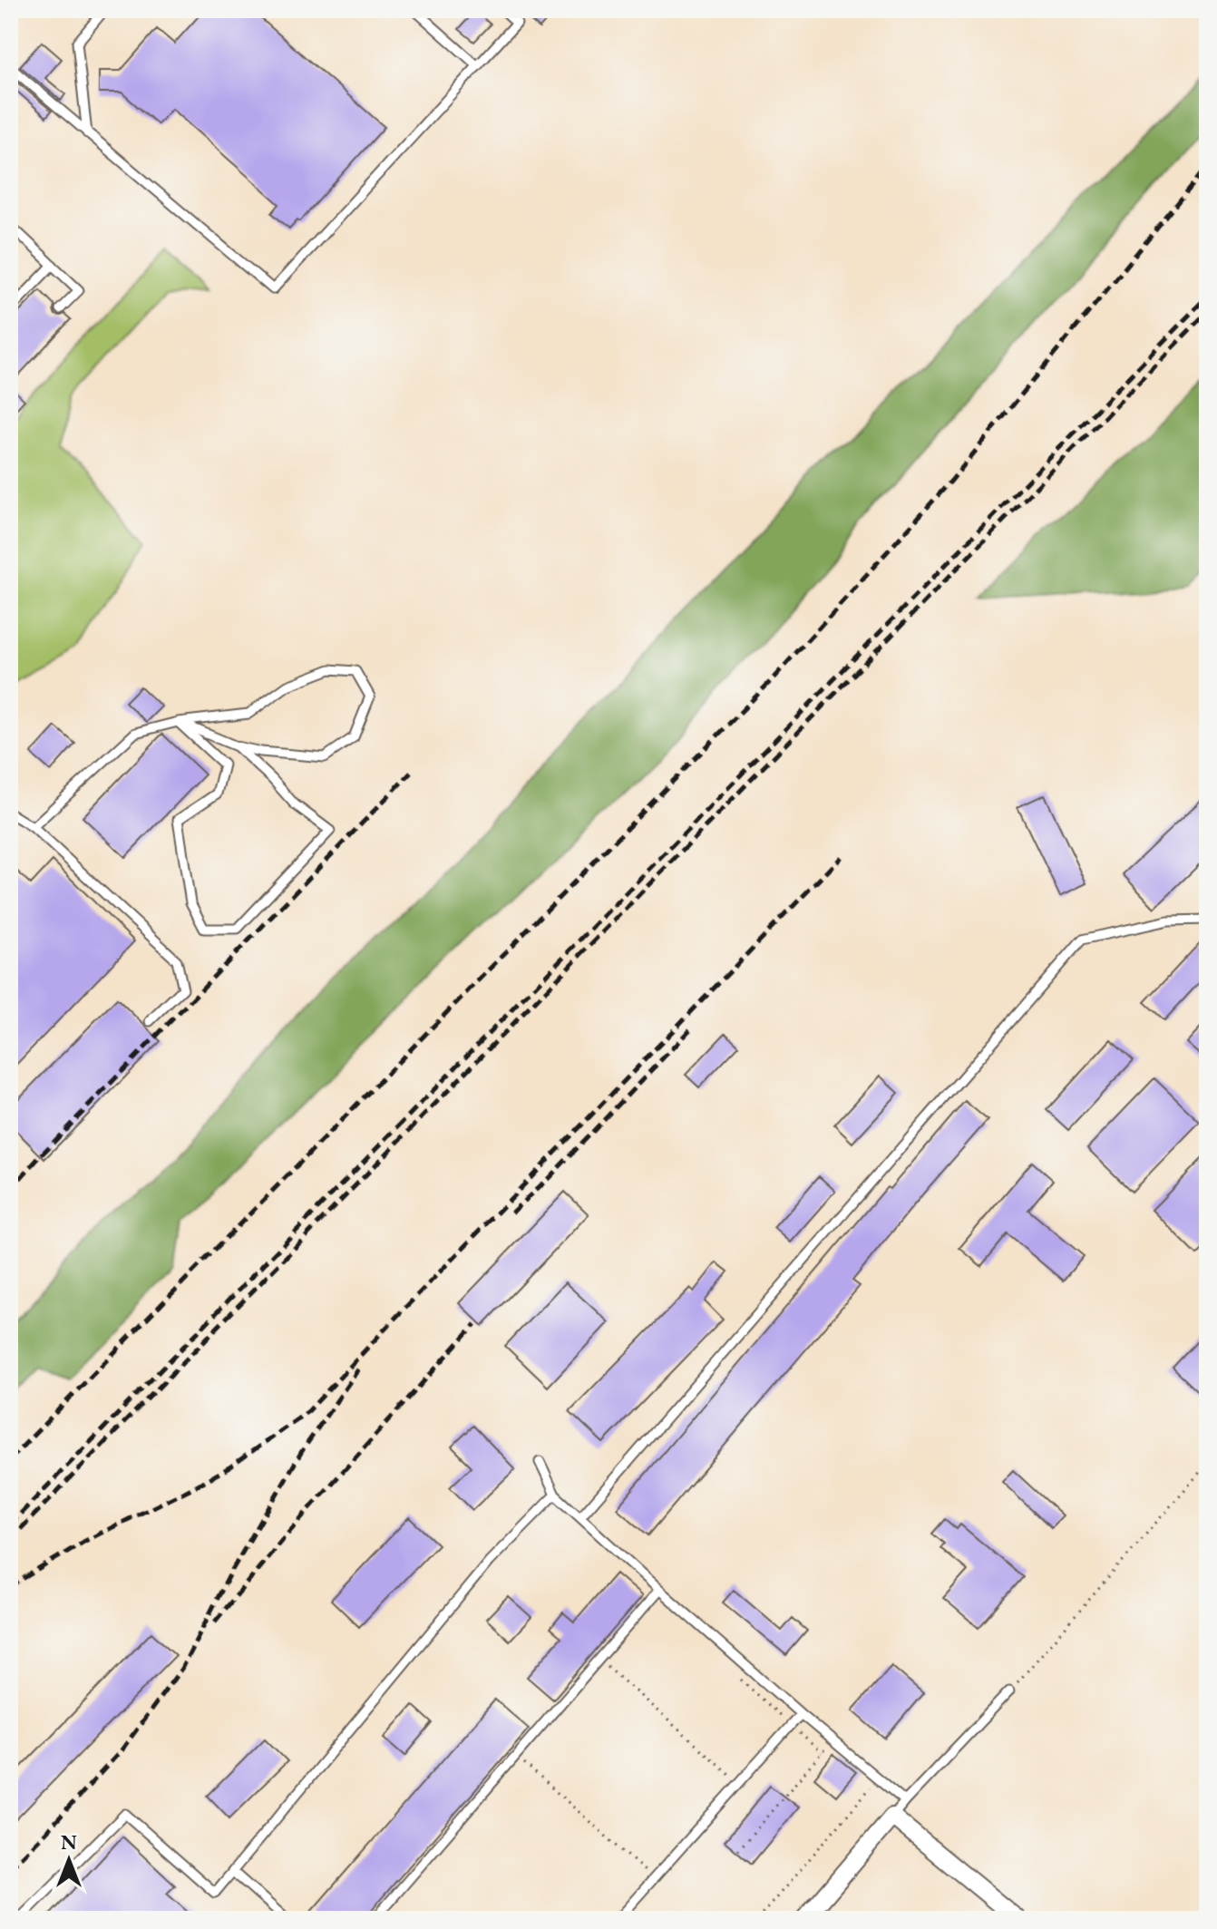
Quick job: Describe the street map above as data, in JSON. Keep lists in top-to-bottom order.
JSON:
{
  "north": "top"
}
